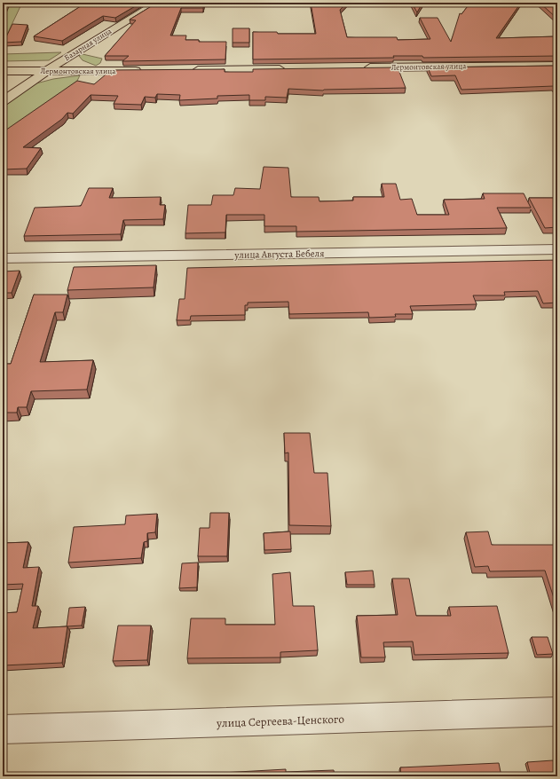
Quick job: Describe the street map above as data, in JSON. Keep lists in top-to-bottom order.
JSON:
{
  "streets": {
    "main road": ["Базарная улица", "Лермонтовская улица"],
    "street": ["улица Августа Бебеля", "улица Сергеева-Ценского"]
  },
  "crossings": [
    ["Базарная улица", "Лермонтовская улица"]
  ]
}
